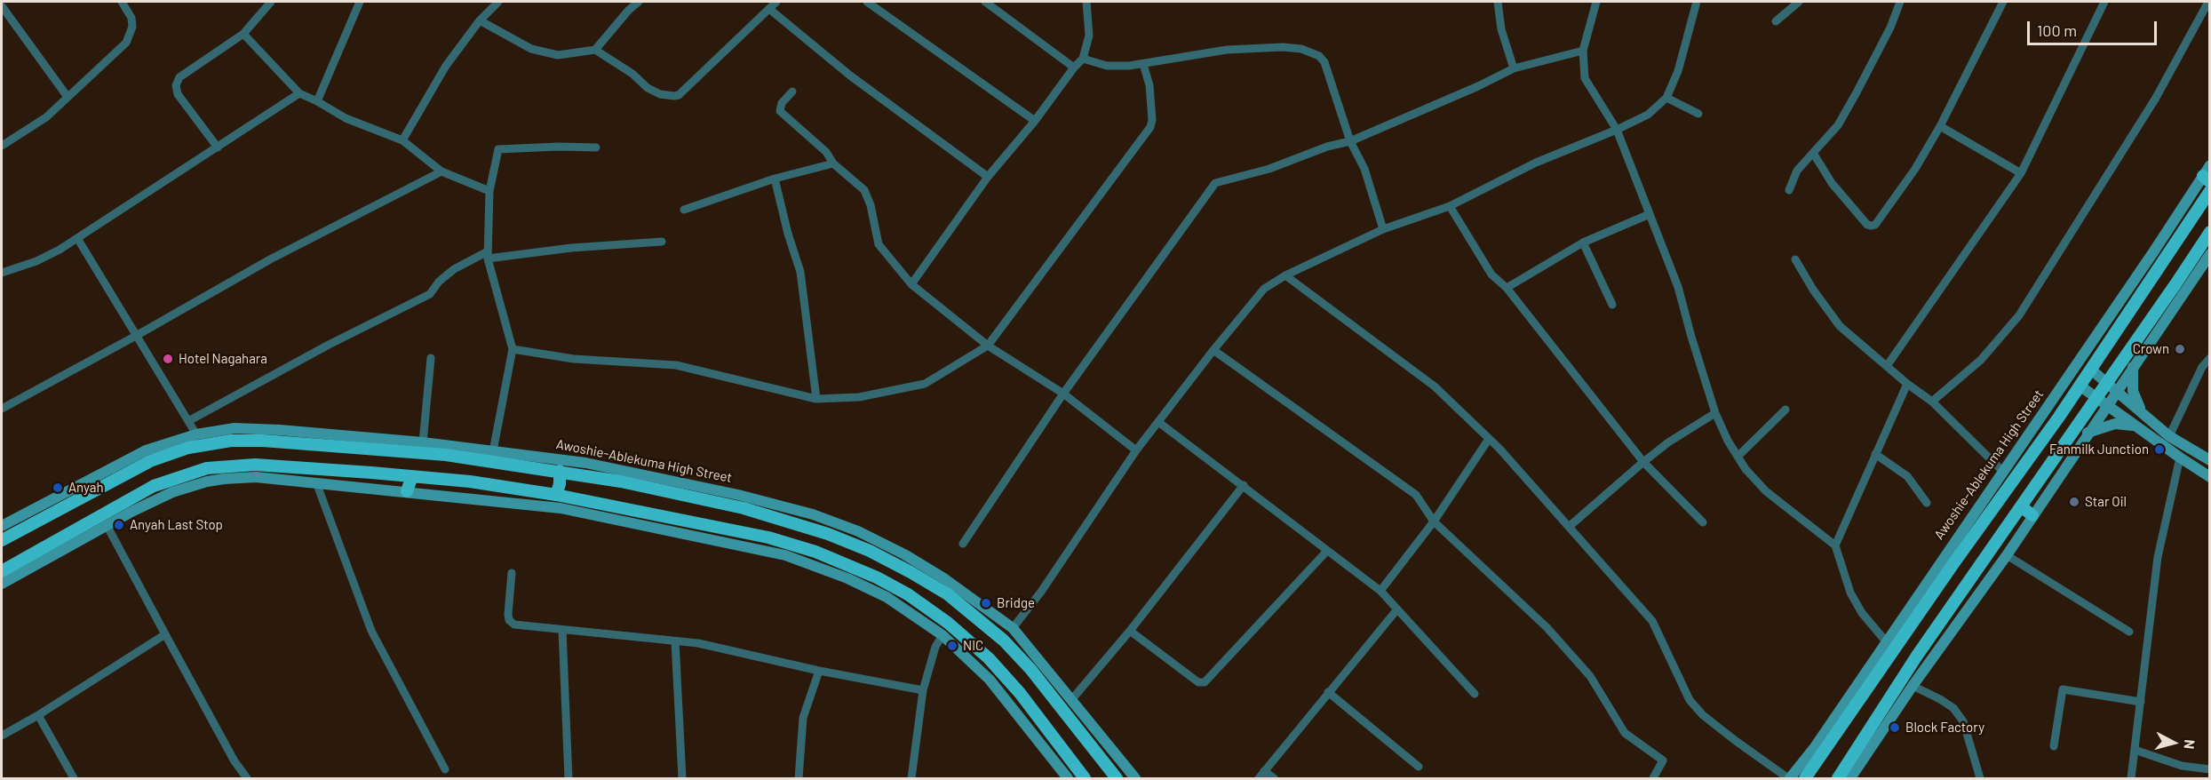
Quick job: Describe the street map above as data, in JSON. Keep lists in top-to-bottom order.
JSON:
{
  "streets": {
    "main road": ["Awoshie-Ablekuma High Street"]
  },
  "places": [
    "Crown",
    "Hotel Nagahara",
    "Fanmilk Junction",
    "Anyah",
    "Star Oil",
    "Anyah Last Stop",
    "Bridge",
    "NIC",
    "Block Factory"
  ],
  "scale_bar": "100 m",
  "north": "right"
}
